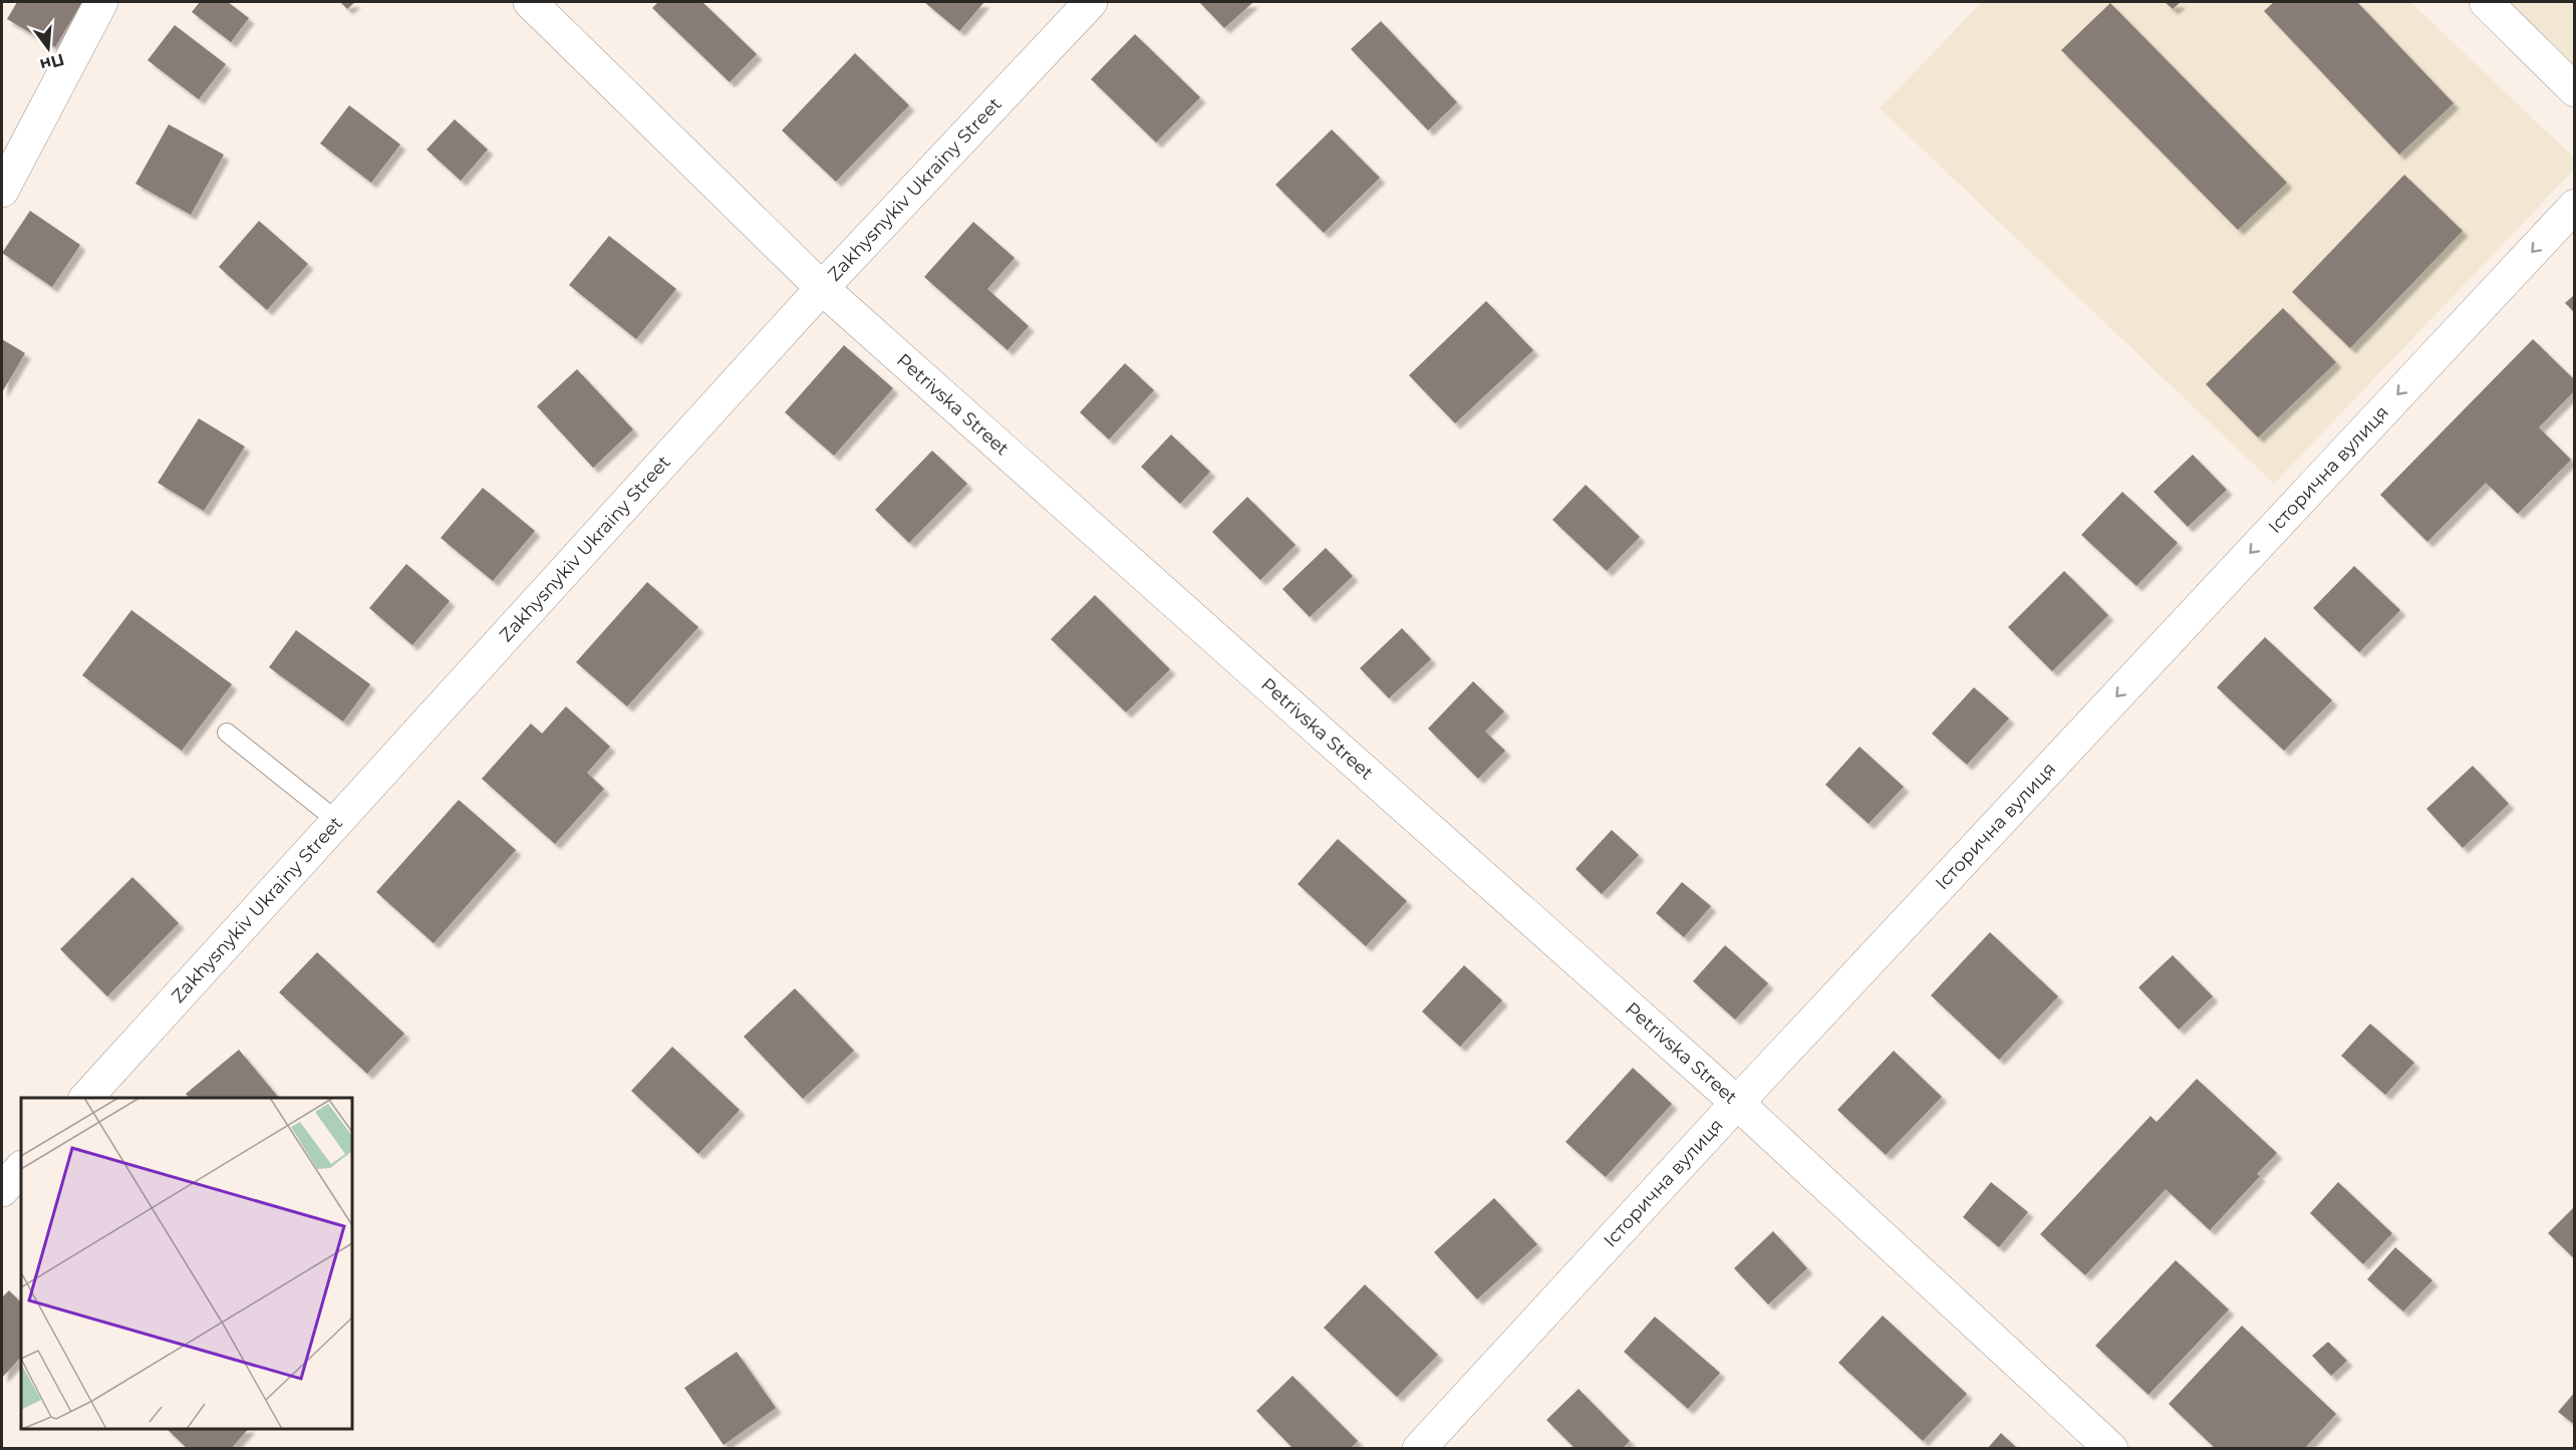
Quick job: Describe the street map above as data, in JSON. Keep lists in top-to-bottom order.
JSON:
{
  "streets": {
    "street": ["Zakhysnykiv Ukrainy Street", "Petrivska Street", "Історична вулиця"]
  },
  "crossings": [
    ["Zakhysnykiv Ukrainy Street", "Petrivska Street"],
    ["Petrivska Street", "Історична вулиця"]
  ],
  "one_way": ["Історична вулиця"],
  "north": "bottom"
}
